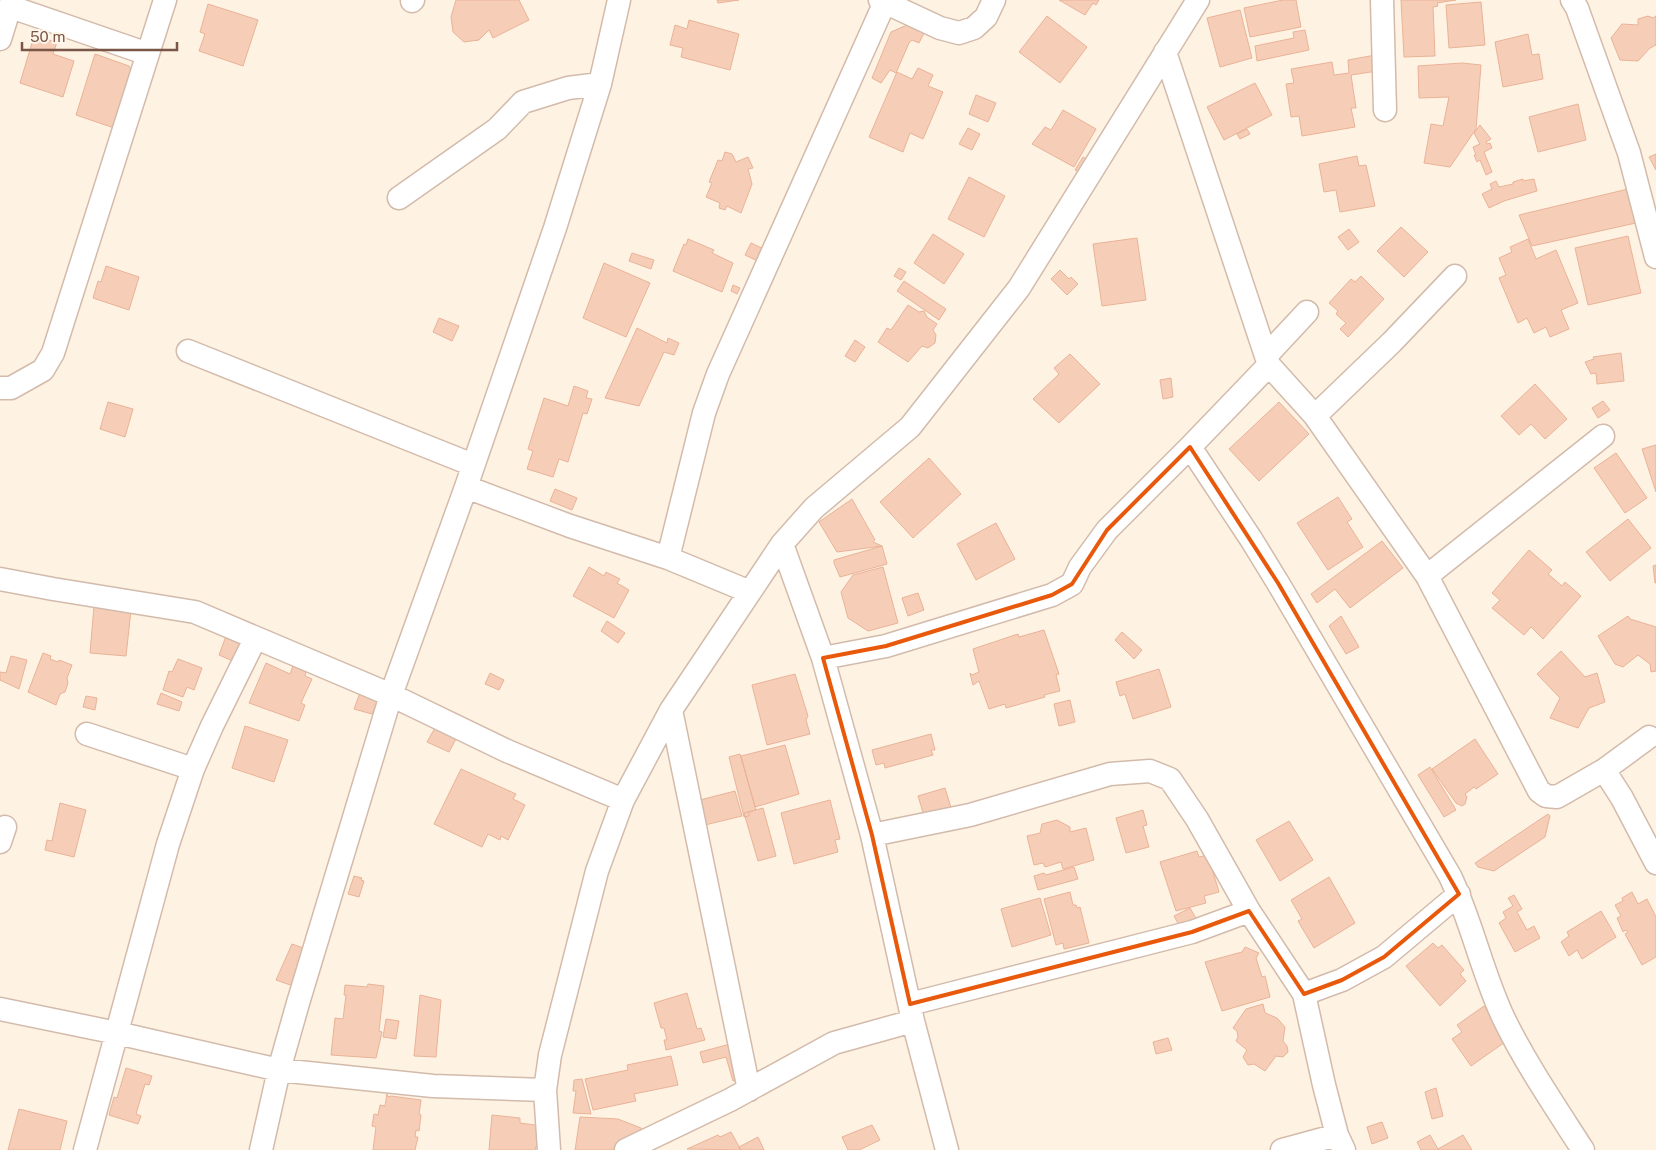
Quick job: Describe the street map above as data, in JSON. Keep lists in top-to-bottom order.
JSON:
{
  "scale_bar": "50 m"
}
